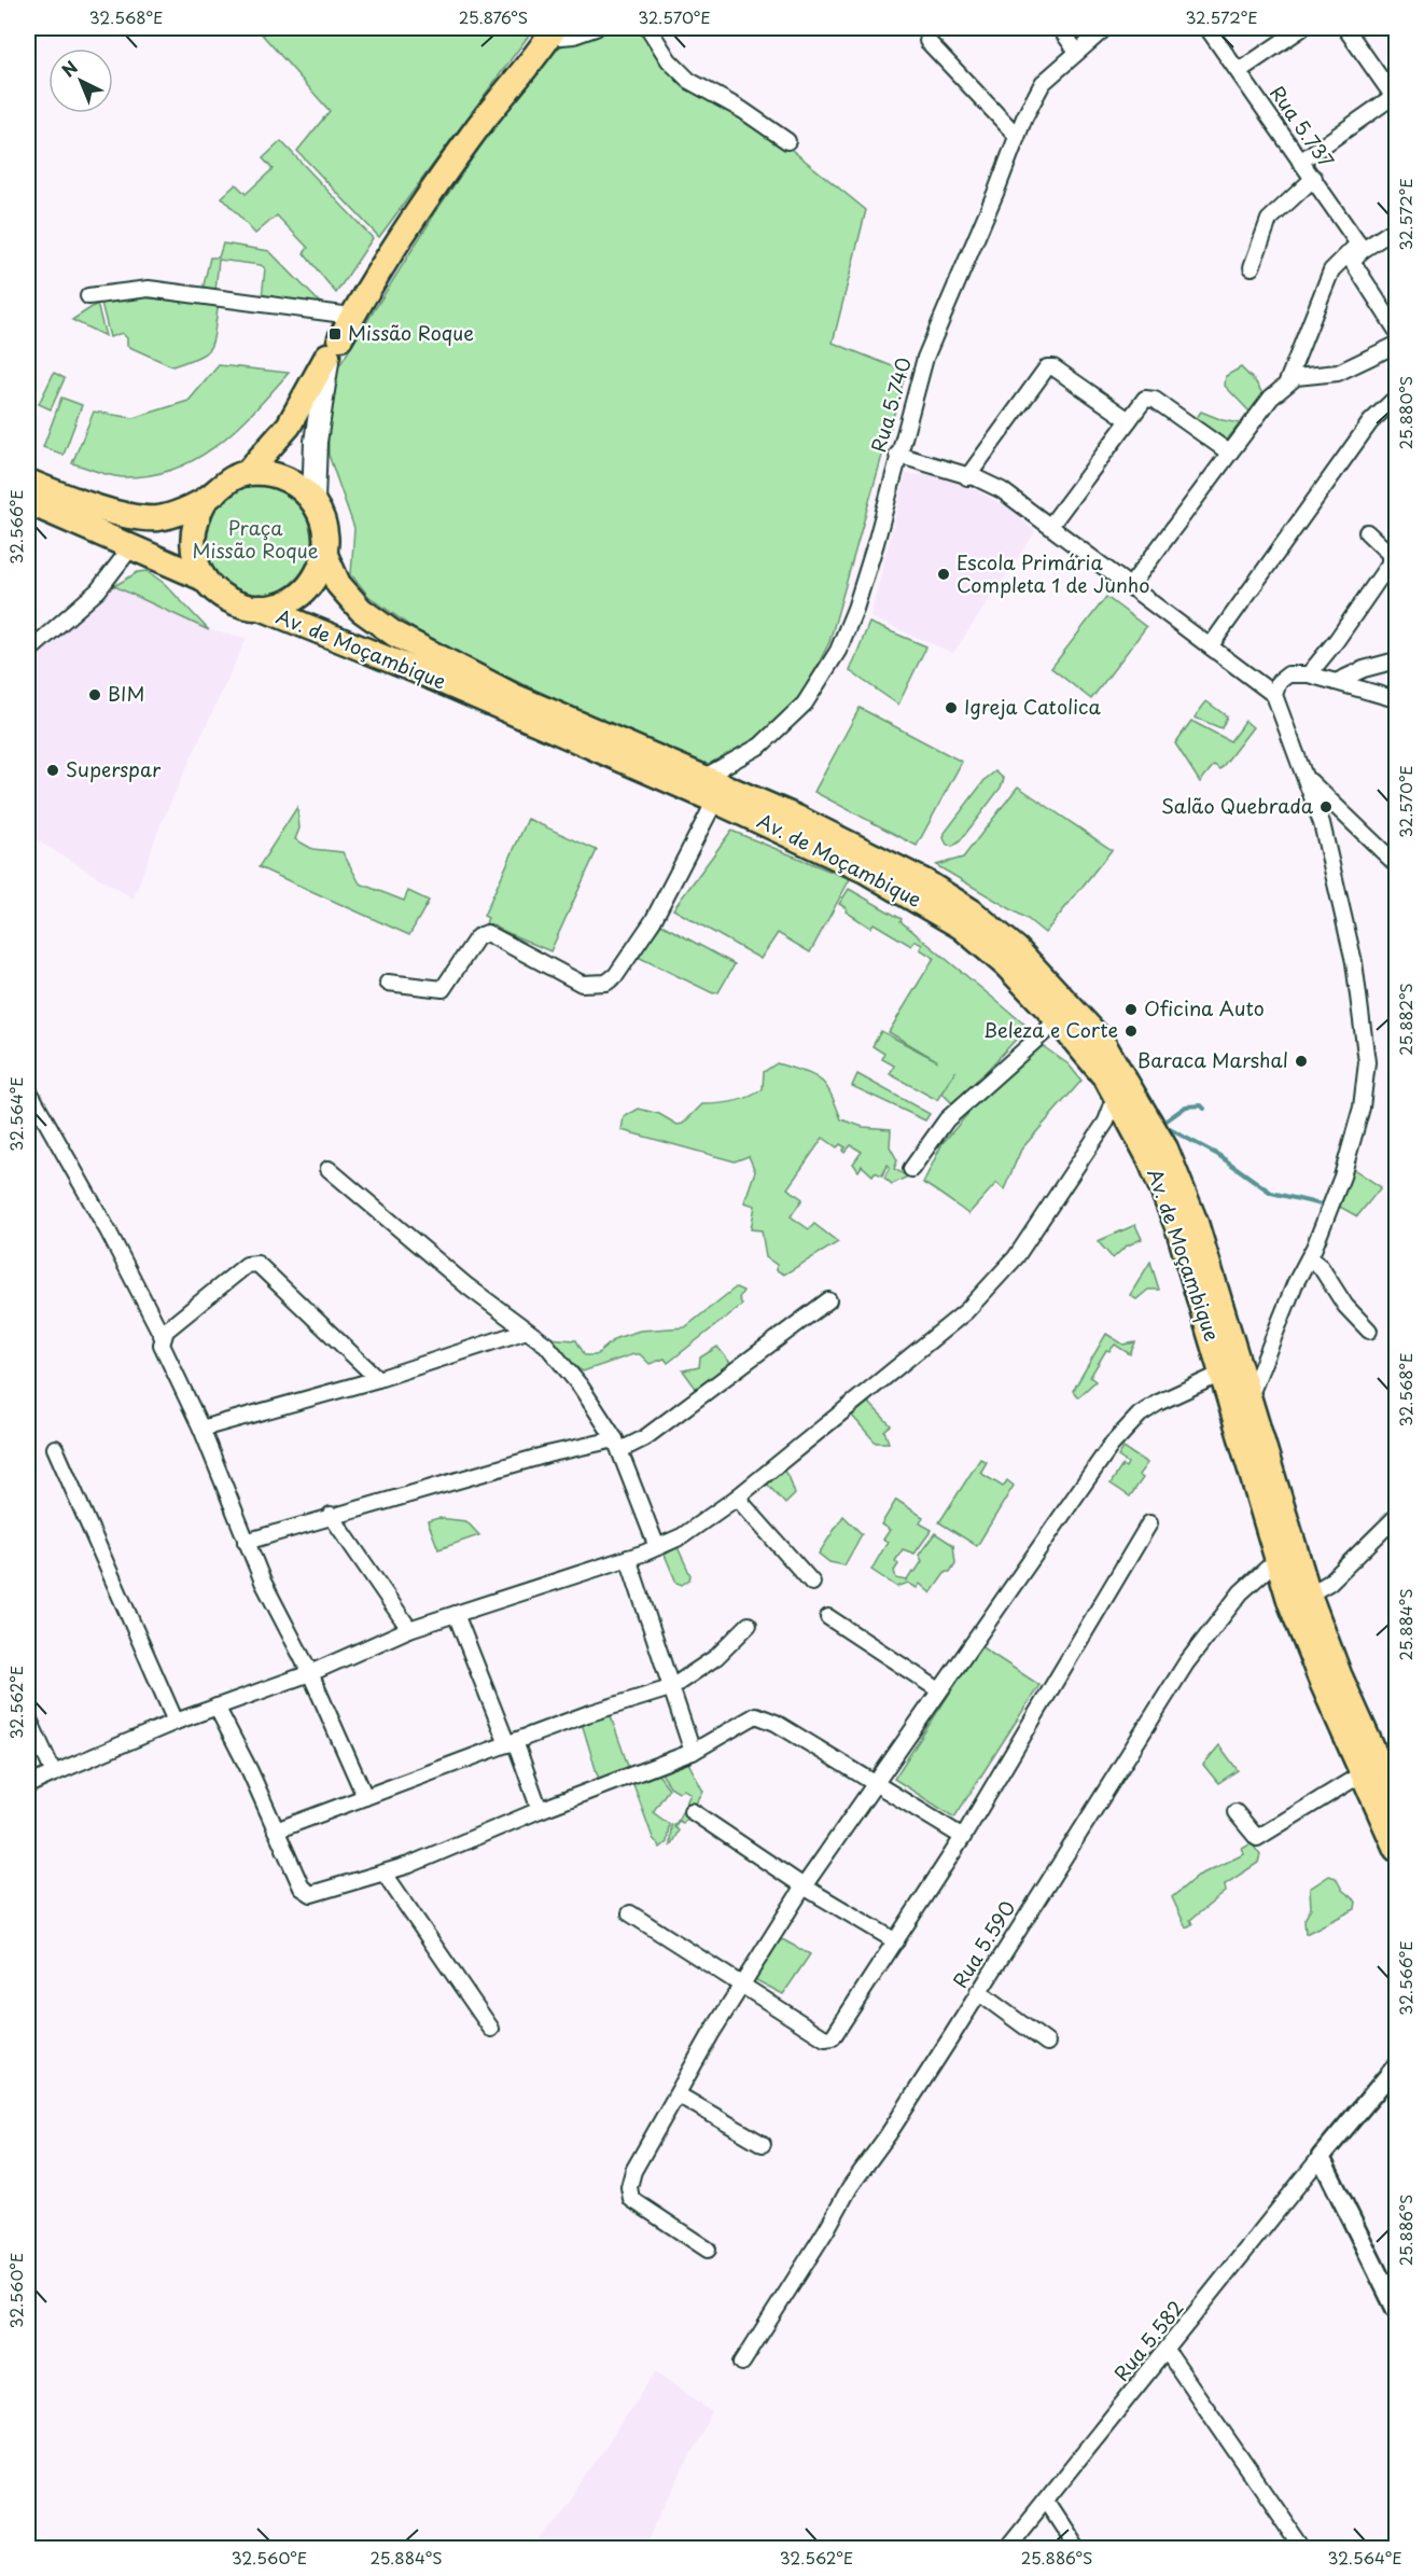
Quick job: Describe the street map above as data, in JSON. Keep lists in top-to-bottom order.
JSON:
{
  "streets": {
    "main road": ["Av. de Moçambique"],
    "street": [
      "Rua 5.737",
      "Rua 5.740",
      "Rua 5.590",
      "Rua 5.582"
    ]
  },
  "crossings": [
    ["Rua 5.740", "Av. de Moçambique"],
    ["Av. de Moçambique", "Rua 5.590"]
  ],
  "parks": ["Praça Missão Roque"],
  "places": {
    "transit": ["Missão Roque"],
    "other": [
      "Escola Primária Completa 1 de Junho",
      "BIM",
      "Igreja Catolica",
      "Superspar",
      "Salão Quebrada",
      "Oficina Auto",
      "Beleza e Corte",
      "Baraca Marshal"
    ]
  },
  "north": "top left",
  "coordinates": [
    "32.568°E",
    "25.876°S",
    "32.570°E",
    "32.572°E",
    "25.880°S",
    "32.566°E",
    "25.882°S",
    "32.564°E",
    "25.884°S",
    "32.562°E",
    "25.886°S",
    "32.560°E"
  ]
}
